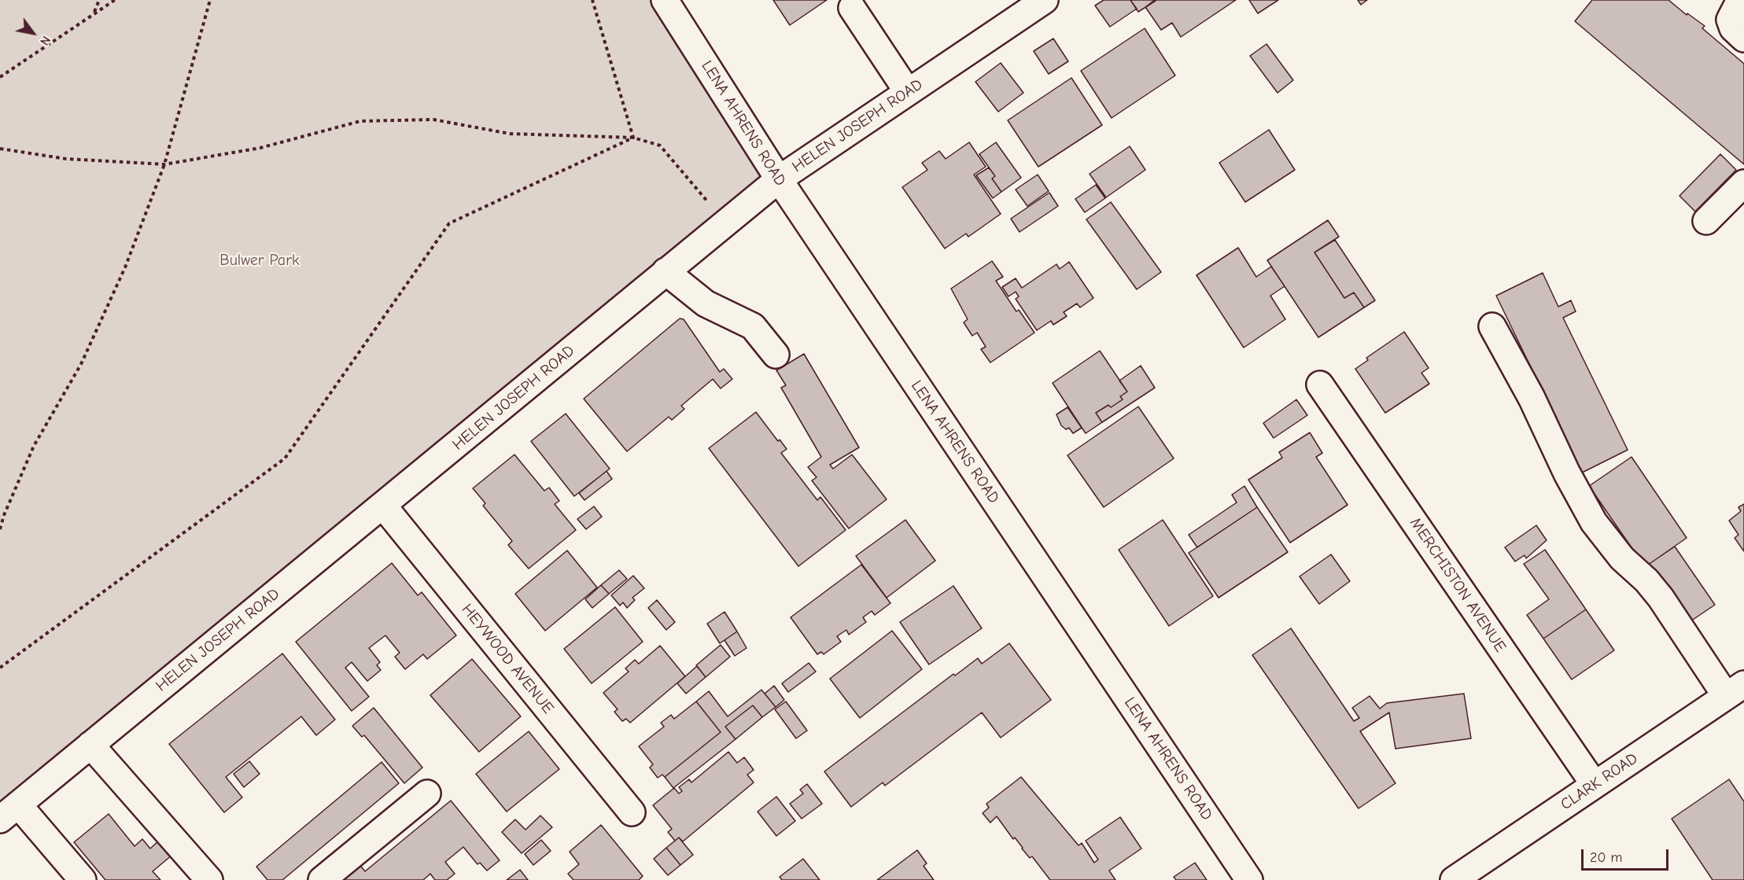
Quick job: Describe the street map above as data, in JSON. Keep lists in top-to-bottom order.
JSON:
{
  "streets": {
    "street": [
      "LENA AHRENS ROAD",
      "HELEN JOSEPH ROAD",
      "MERCHISTON AVENUE",
      "HEYWOOD AVENUE",
      "CLARK ROAD"
    ]
  },
  "crossings": [
    ["LENA AHRENS ROAD", "HELEN JOSEPH ROAD"],
    ["HELEN JOSEPH ROAD", "HEYWOOD AVENUE"],
    ["MERCHISTON AVENUE", "CLARK ROAD"]
  ],
  "parks": ["Bulwer Park"],
  "scale_bar": "20 m",
  "north": "bottom right"
}
